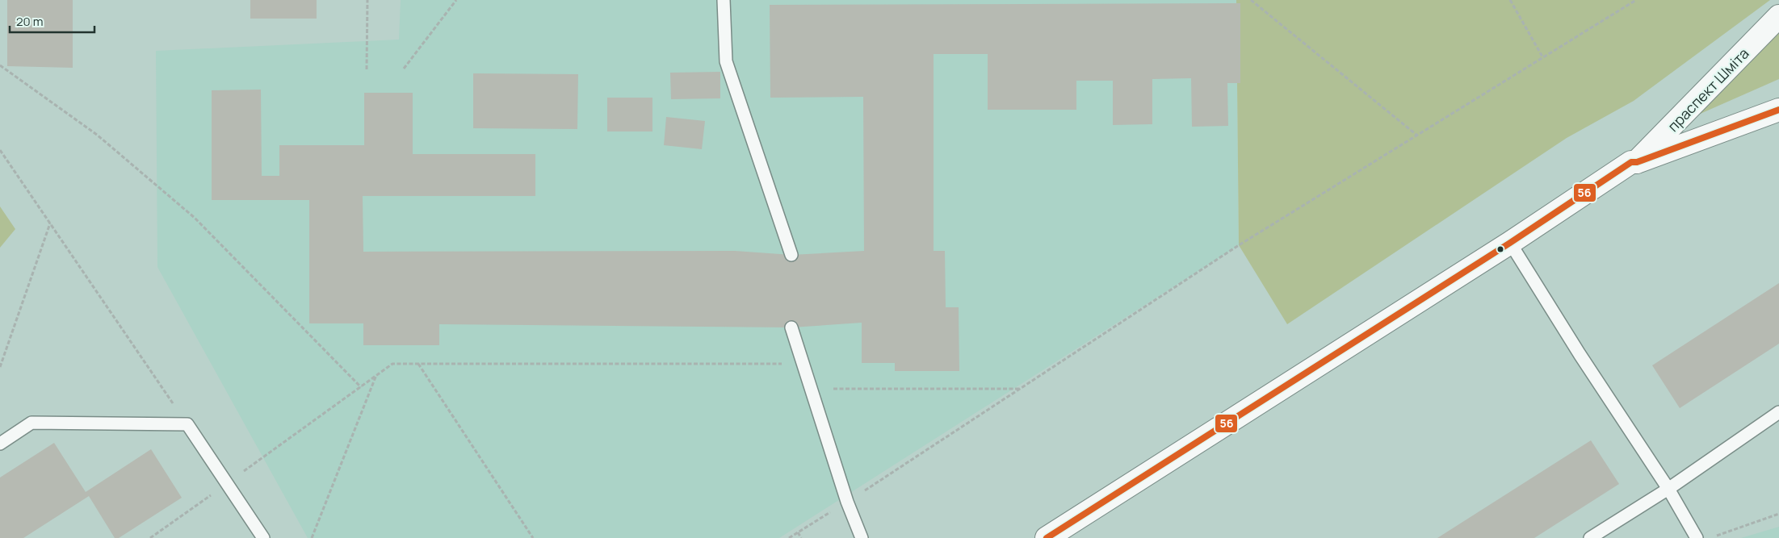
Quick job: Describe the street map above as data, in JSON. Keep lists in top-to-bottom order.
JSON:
{
  "streets": {
    "main road": ["праспект Шміта"]
  },
  "lines": ["transit line 56"],
  "scale_bar": "20 m"
}
